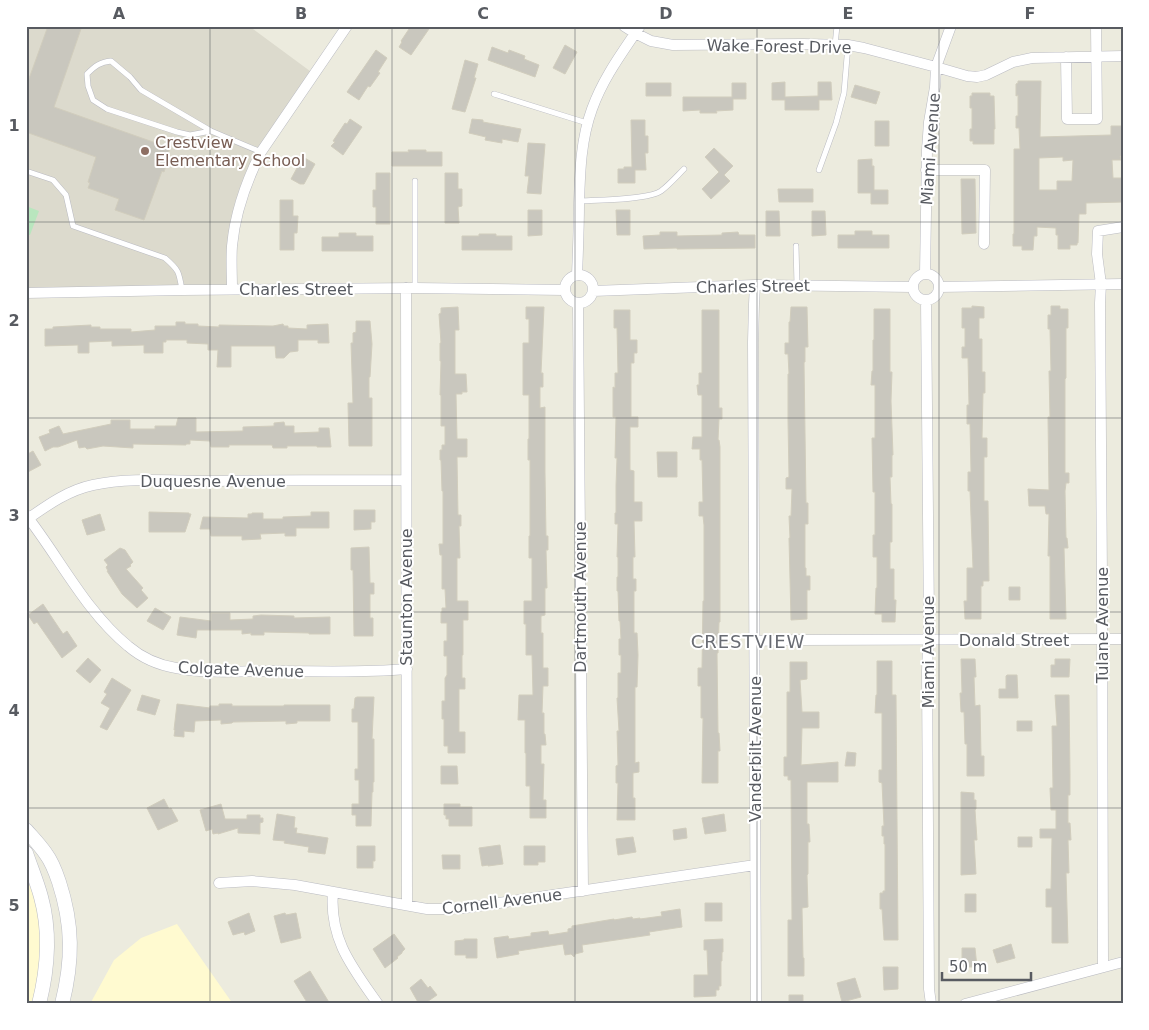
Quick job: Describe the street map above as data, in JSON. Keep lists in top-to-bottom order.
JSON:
{
  "streets": {
    "street": [
      "Wake Forest Drive",
      "Miami Avenue",
      "Charles Street",
      "Duquesne Avenue",
      "Staunton Avenue",
      "Dartmouth Avenue",
      "Tulane Avenue",
      "Donald Street",
      "Colgate Avenue",
      "Vanderbilt Avenue",
      "Cornell Avenue"
    ]
  },
  "crossings": [
    ["Wake Forest Drive", "Miami Avenue"],
    ["Miami Avenue", "Charles Street"],
    ["Miami Avenue", "Donald Street"],
    ["Charles Street", "Staunton Avenue"],
    ["Charles Street", "Dartmouth Avenue"],
    ["Charles Street", "Vanderbilt Avenue"],
    ["Duquesne Avenue", "Staunton Avenue"],
    ["Duquesne Avenue", "Colgate Avenue"],
    ["Staunton Avenue", "Colgate Avenue"],
    ["Staunton Avenue", "Cornell Avenue"],
    ["Dartmouth Avenue", "Cornell Avenue"],
    ["Tulane Avenue", "Donald Street"],
    ["Donald Street", "Vanderbilt Avenue"],
    ["Vanderbilt Avenue", "Cornell Avenue"]
  ],
  "districts": ["CRESTVIEW"],
  "places": ["Crestview Elementary School"],
  "scale_bar": "50 m",
  "grid": {
    "columns": [
      "A",
      "B",
      "C",
      "D",
      "E",
      "F"
    ],
    "rows": [
      "1",
      "2",
      "3",
      "4",
      "5"
    ]
  }
}
